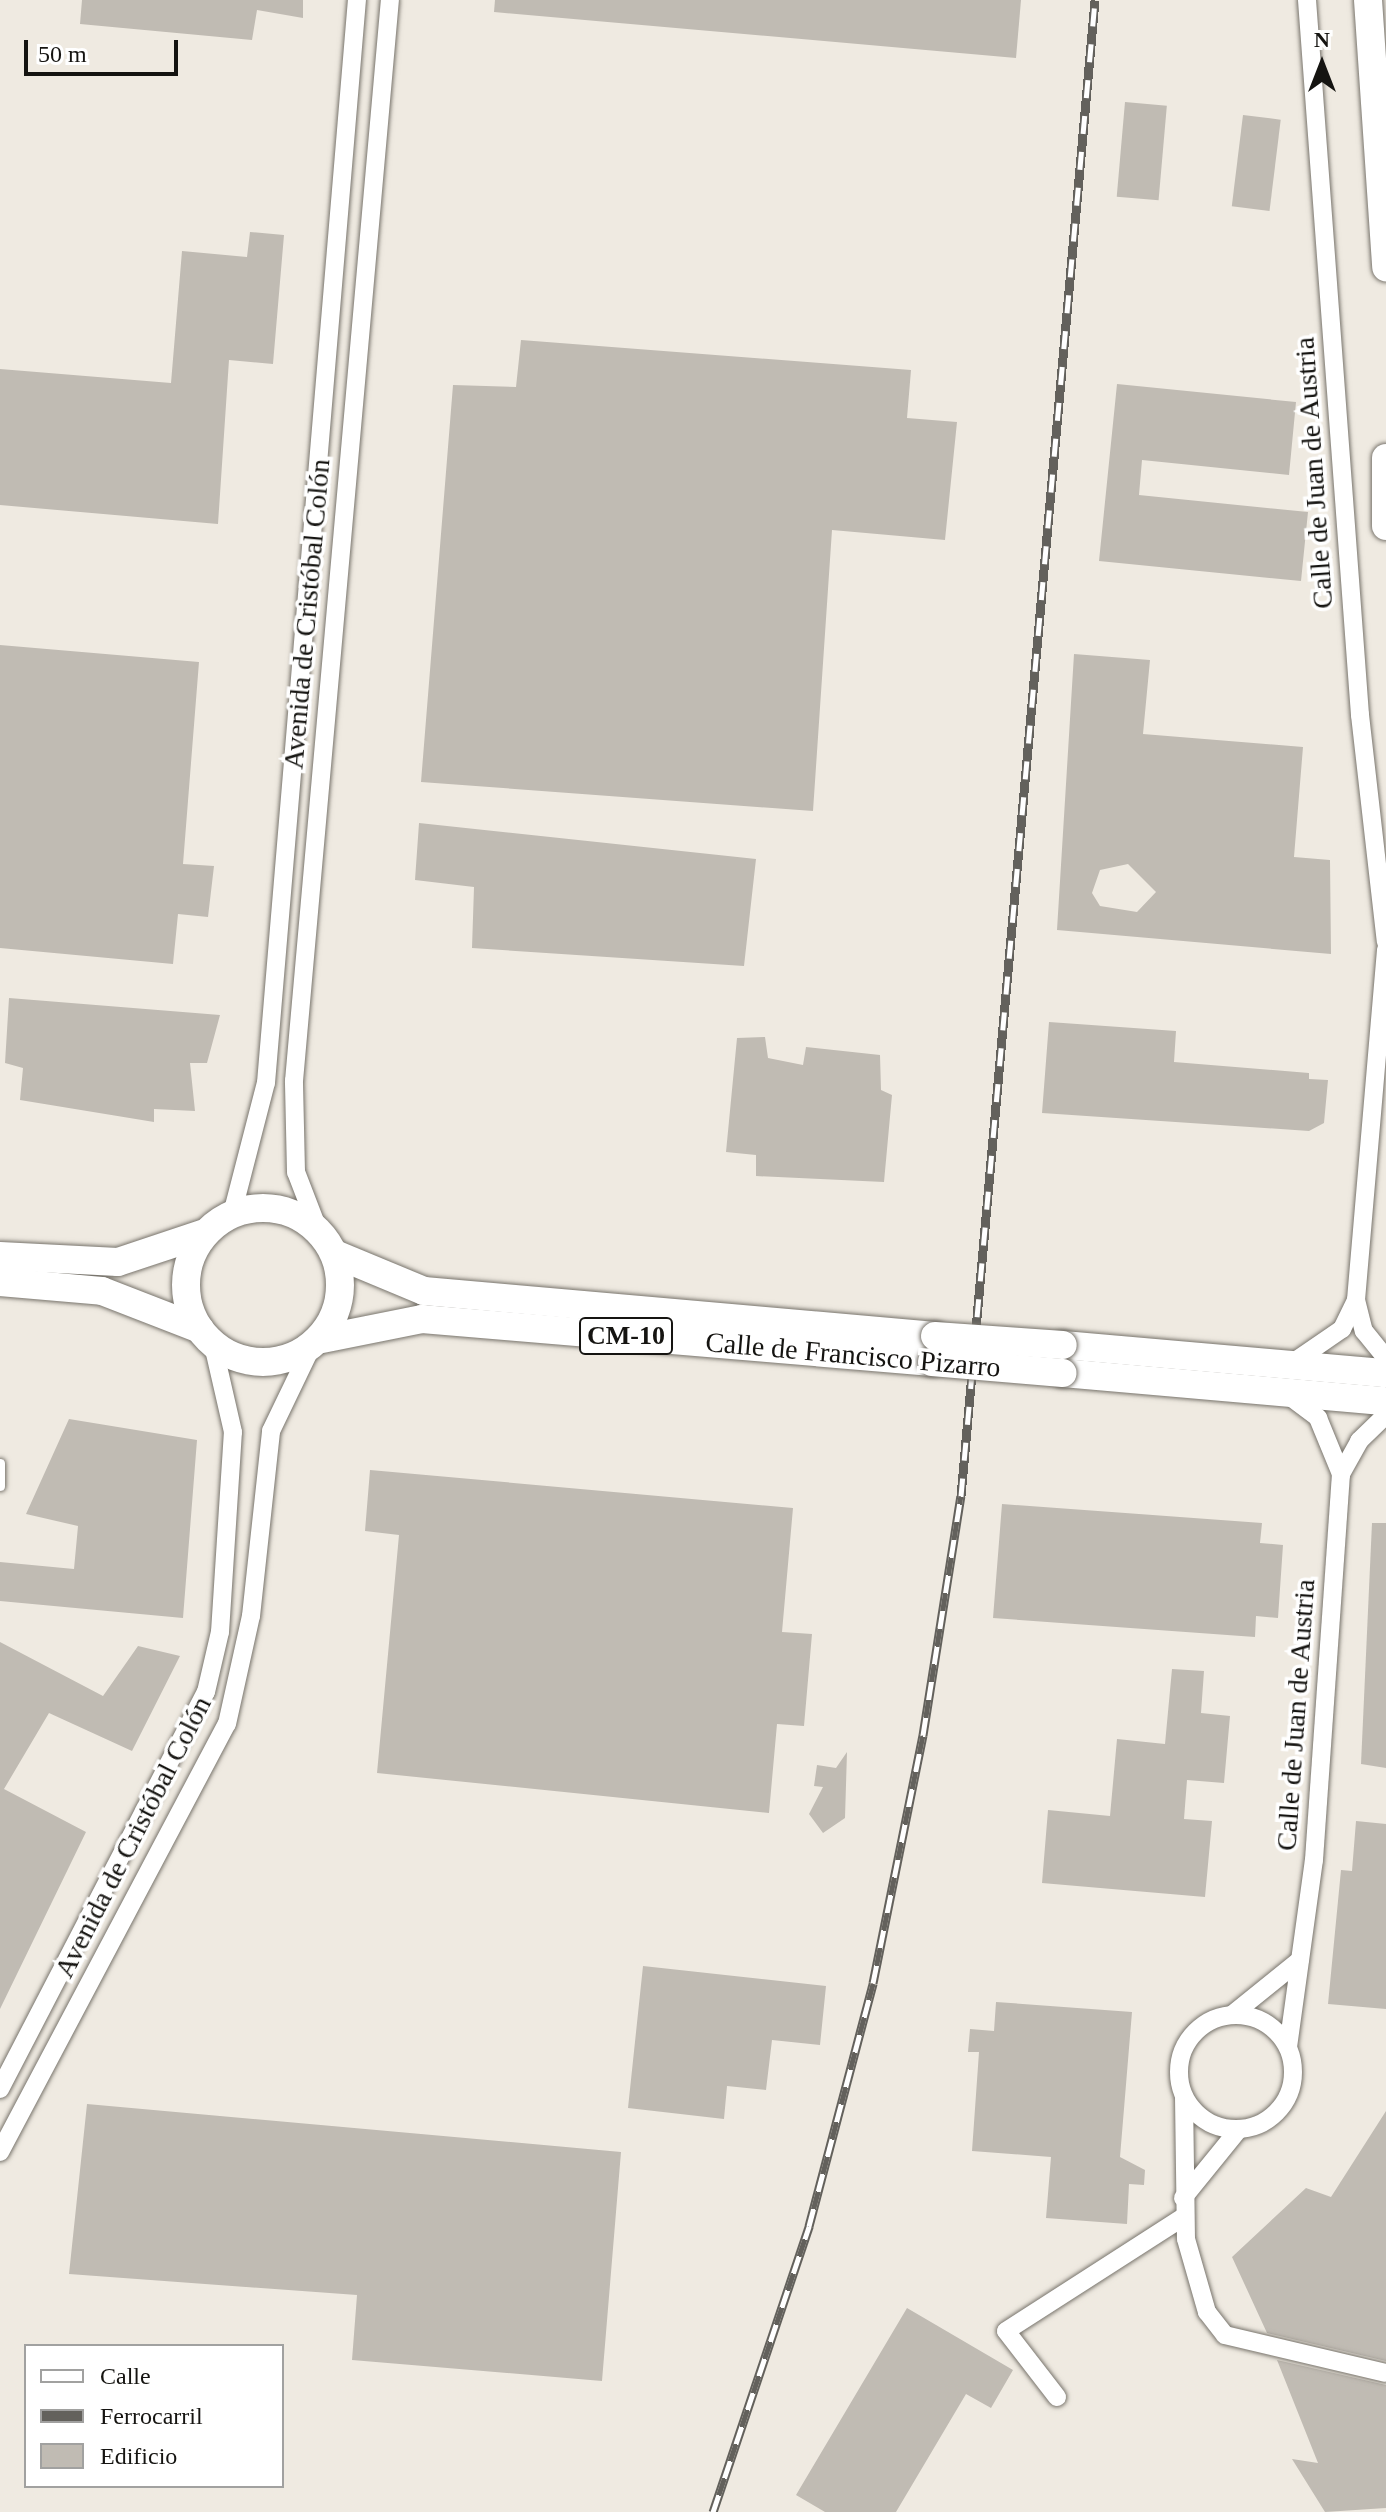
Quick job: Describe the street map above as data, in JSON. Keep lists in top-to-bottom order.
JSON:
{
  "streets": {
    "main road": ["CM-10", "Calle de Francisco Pizarro"],
    "street": ["Calle de Juan de Austria", "Avenida de Cristóbal Colón"]
  },
  "crossings": [
    ["Avenida de Cristóbal Colón", "CM-10"],
    ["Avenida de Cristóbal Colón", "Calle de Francisco Pizarro"],
    ["CM-10", "Calle de Francisco Pizarro"]
  ],
  "legend": ["Calle", "Ferrocarril", "Edificio"],
  "scale_bar": "50 m",
  "north": "top"
}
